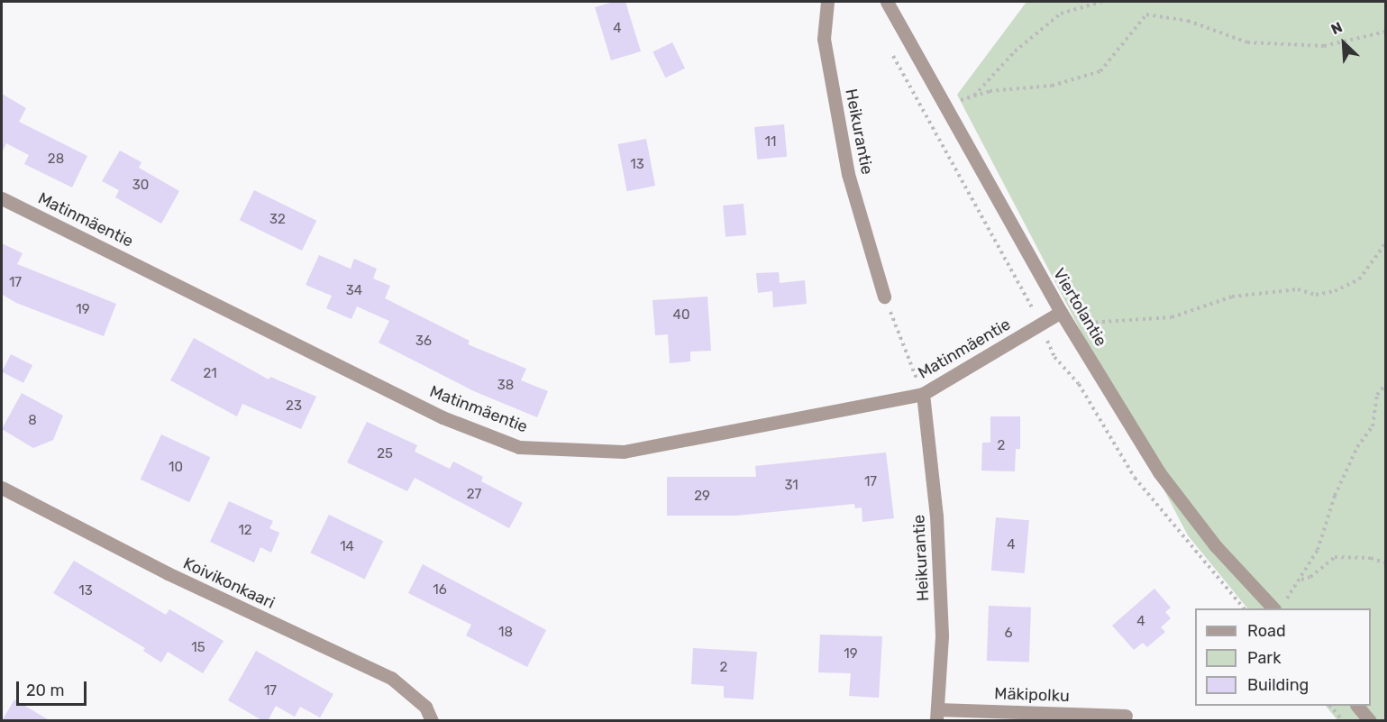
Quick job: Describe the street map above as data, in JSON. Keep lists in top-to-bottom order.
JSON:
{
  "streets": {
    "street": [
      "Heikurantie",
      "Matinmäentie",
      "Viertolantie",
      "Koivikonkaari",
      "Mäkipolku"
    ]
  },
  "crossings": [
    ["Heikurantie", "Matinmäentie"],
    ["Heikurantie", "Mäkipolku"],
    ["Matinmäentie", "Viertolantie"]
  ],
  "house_numbers": [
    "4",
    "11",
    "28",
    "13",
    "30",
    "32",
    "17",
    "34",
    "19",
    "40",
    "36",
    "21",
    "38",
    "23",
    "8",
    "2",
    "25",
    "10",
    "17",
    "31",
    "27",
    "29",
    "12",
    "4",
    "14",
    "16",
    "13",
    "4",
    "18",
    "6",
    "15",
    "19",
    "2",
    "17"
  ],
  "legend": ["Road", "Park", "Building"],
  "scale_bar": "20 m",
  "north": "top left"
}
